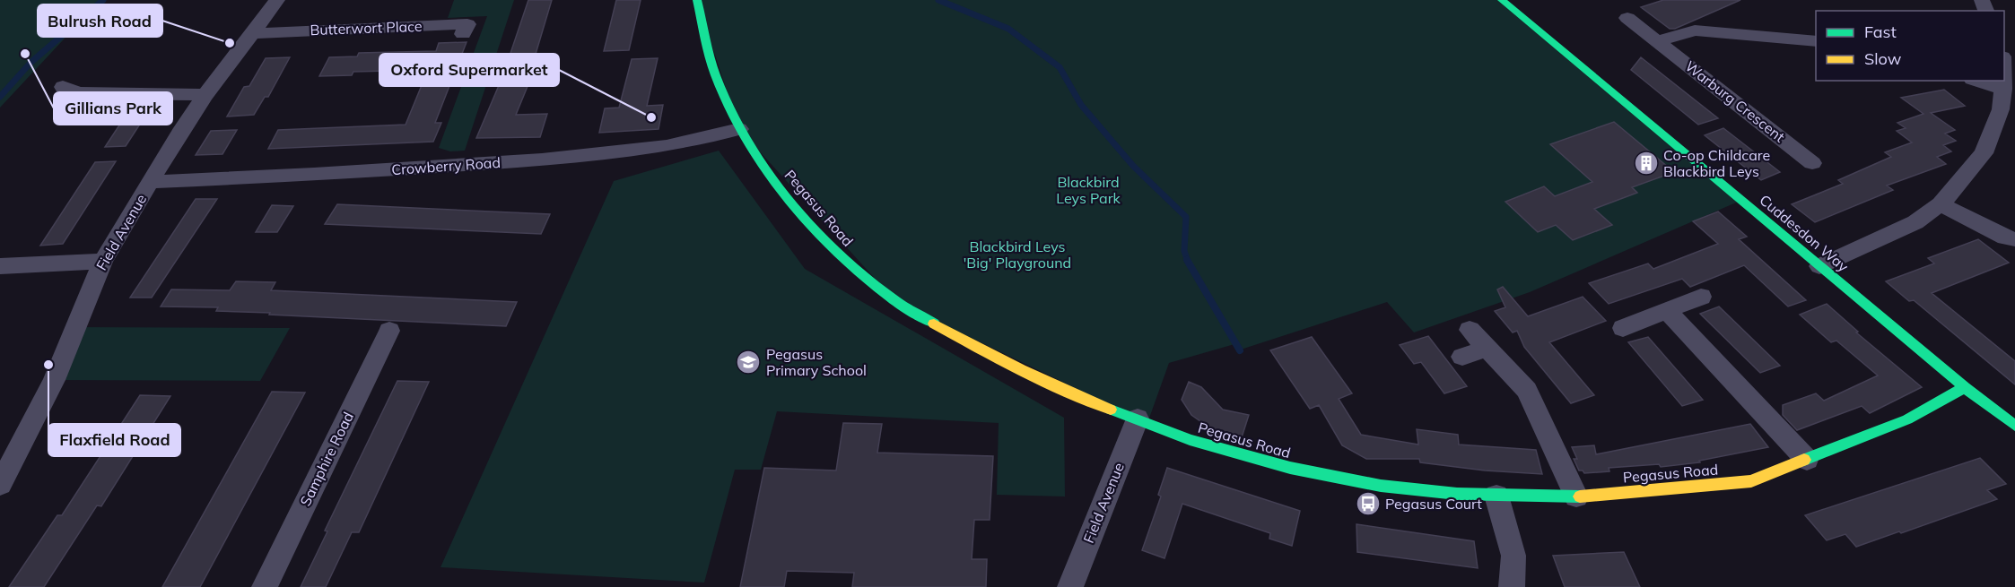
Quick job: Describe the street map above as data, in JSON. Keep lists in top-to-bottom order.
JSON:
{
  "streets": {
    "street": [
      "Butterwort Place",
      "Warburg Crescent",
      "Crowberry Road",
      "Pegasus Road",
      "Field Avenue",
      "Cuddesdon Way",
      "Samphire Road"
    ]
  },
  "crossings": [
    ["Butterwort Place", "Field Avenue"],
    ["Crowberry Road", "Pegasus Road"],
    ["Crowberry Road", "Field Avenue"],
    ["Pegasus Road", "Field Avenue"],
    ["Pegasus Road", "Cuddesdon Way"]
  ],
  "parks": ["Blackbird Leys Park", "Blackbird Leys 'Big' Playground"],
  "places": {
    "other": [
      "Bulrush Road",
      "Gillians Park",
      "Oxford Supermarket",
      "Flaxfield Road"
    ],
    "building": ["Co-op Childcare Blackbird Leys"],
    "school or university": ["Pegasus Primary School"],
    "bus stop": ["Pegasus Court"]
  },
  "legend": ["Fast", "Slow"]
}
